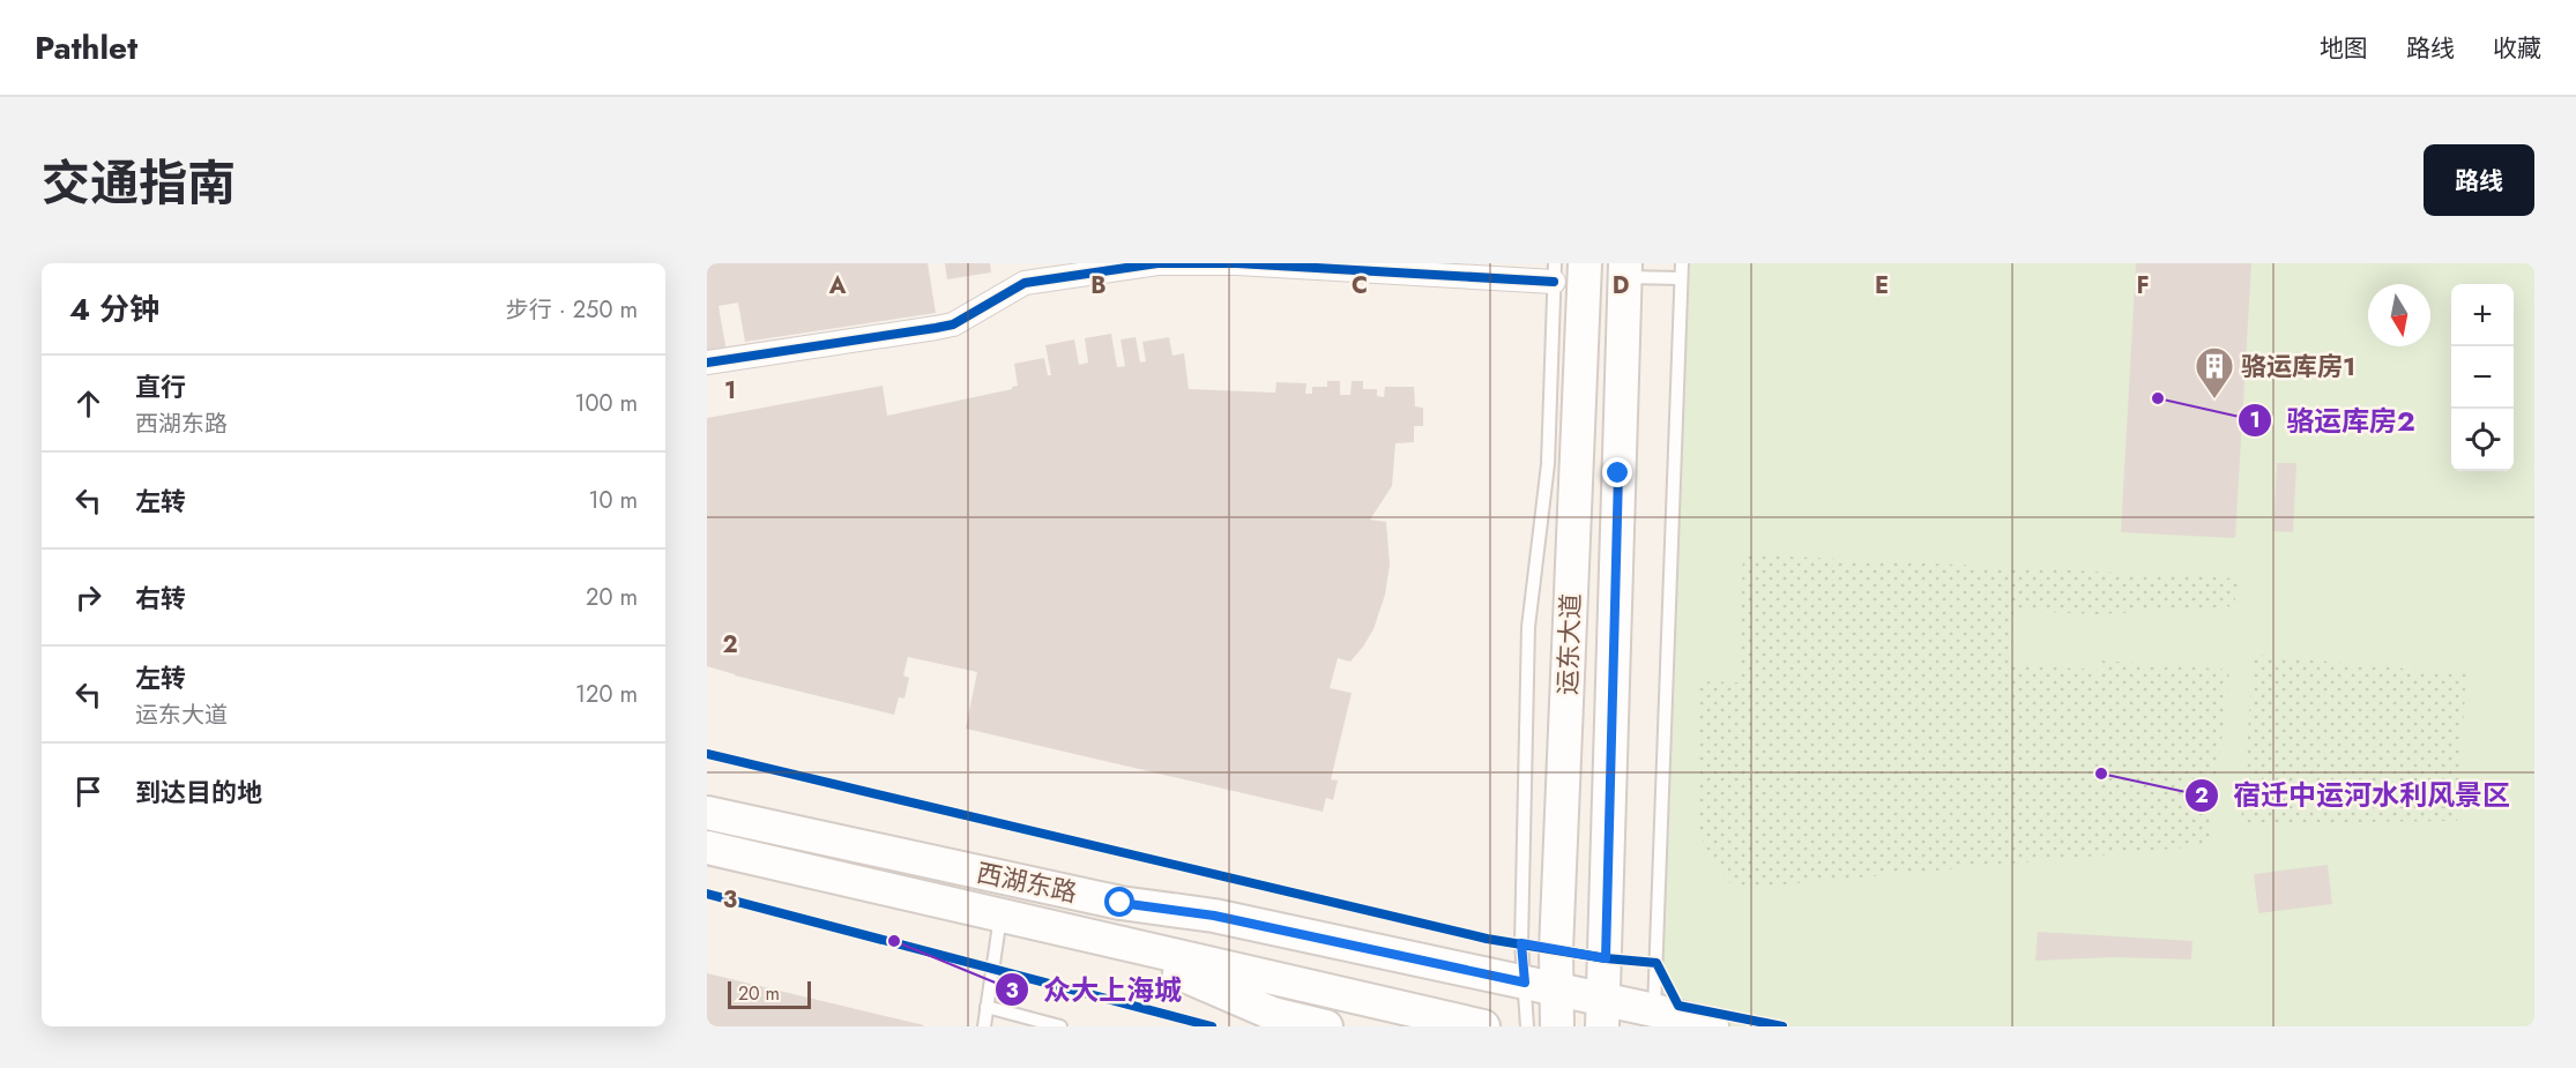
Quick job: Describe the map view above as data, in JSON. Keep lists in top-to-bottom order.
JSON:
{
  "streets": {
    "main road": ["运东大道", "西湖东路"]
  },
  "crossings": [
    ["运东大道", "西湖东路"]
  ],
  "places": {
    "other": ["骆运库房2", "宿迁中运河水利风景区", "众大上海城"],
    "building": ["骆运库房1"]
  },
  "scale_bar": "20 m",
  "north": "bottom",
  "page": {
    "header": "Pathlet",
    "nav": ["地图", "路线", "收藏"],
    "title": "交通指南",
    "buttons": "路线",
    "heading": ["4 分钟", "步行 · 250 m"],
    "map_buttons": ["+", "−"],
    "list": [
      ["直行", "西湖东路", "100 m"],
      ["左转", "10 m"],
      ["右转", "20 m"],
      ["左转", "运东大道", "120 m"],
      "到达目的地"
    ],
    "scale": "20 m"
  },
  "grid": {
    "columns": [
      "A",
      "B",
      "C",
      "D",
      "E",
      "F"
    ],
    "rows": ["1", "2", "3"]
  }
}
